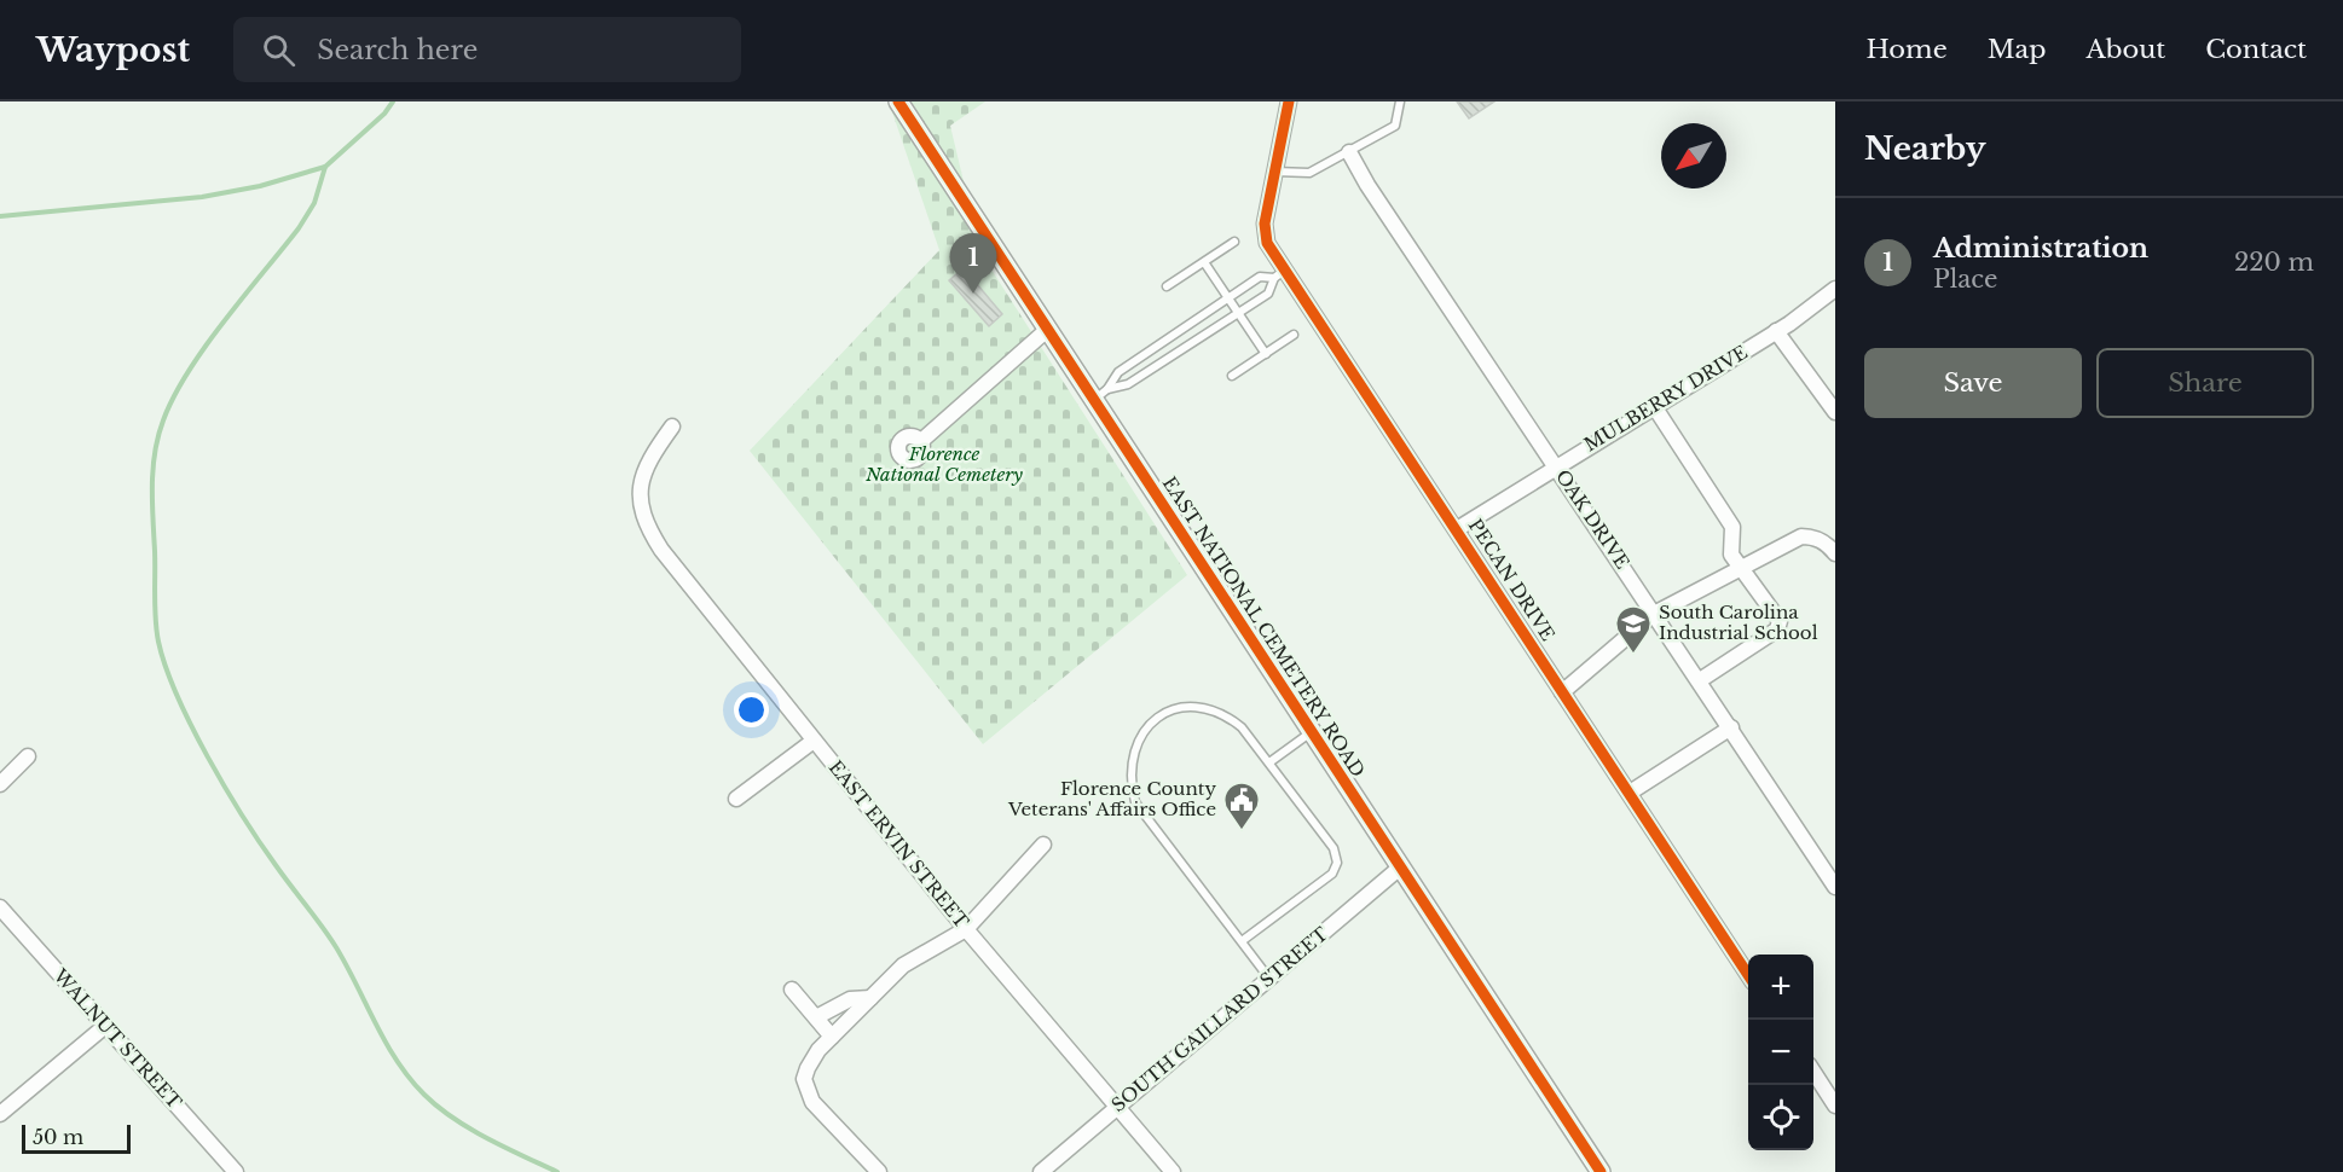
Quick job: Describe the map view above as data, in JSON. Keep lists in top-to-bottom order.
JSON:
{
  "streets": {
    "street": [
      "MULBERRY DRIVE",
      "OAK DRIVE",
      "PECAN DRIVE",
      "EAST NATIONAL CEMETERY ROAD",
      "EAST ERVIN STREET",
      "SOUTH GAILLARD STREET",
      "WALNUT STREET"
    ]
  },
  "crossings": [
    ["MULBERRY DRIVE", "OAK DRIVE"],
    ["MULBERRY DRIVE", "PECAN DRIVE"],
    ["EAST NATIONAL CEMETERY ROAD", "SOUTH GAILLARD STREET"],
    ["EAST ERVIN STREET", "SOUTH GAILLARD STREET"]
  ],
  "parks": ["Florence National Cemetery"],
  "places": {
    "school or university": ["South Carolina Industrial School"],
    "public building": ["Florence County Veterans' Affairs Office"]
  },
  "scale_bar": "50 m",
  "north": "bottom left",
  "page": {
    "header": "Waypost",
    "search": "Search here",
    "nav": [
      "Home",
      "Map",
      "About",
      "Contact"
    ],
    "heading": "Nearby",
    "list": [
      {
        "mark": "1",
        "name": "Administration",
        "note": "Place",
        "value": "220 m"
      }
    ],
    "pins": "1",
    "buttons": ["Save", "Share"],
    "map_buttons": ["+", "−"],
    "scale": "50 m"
  }
}
